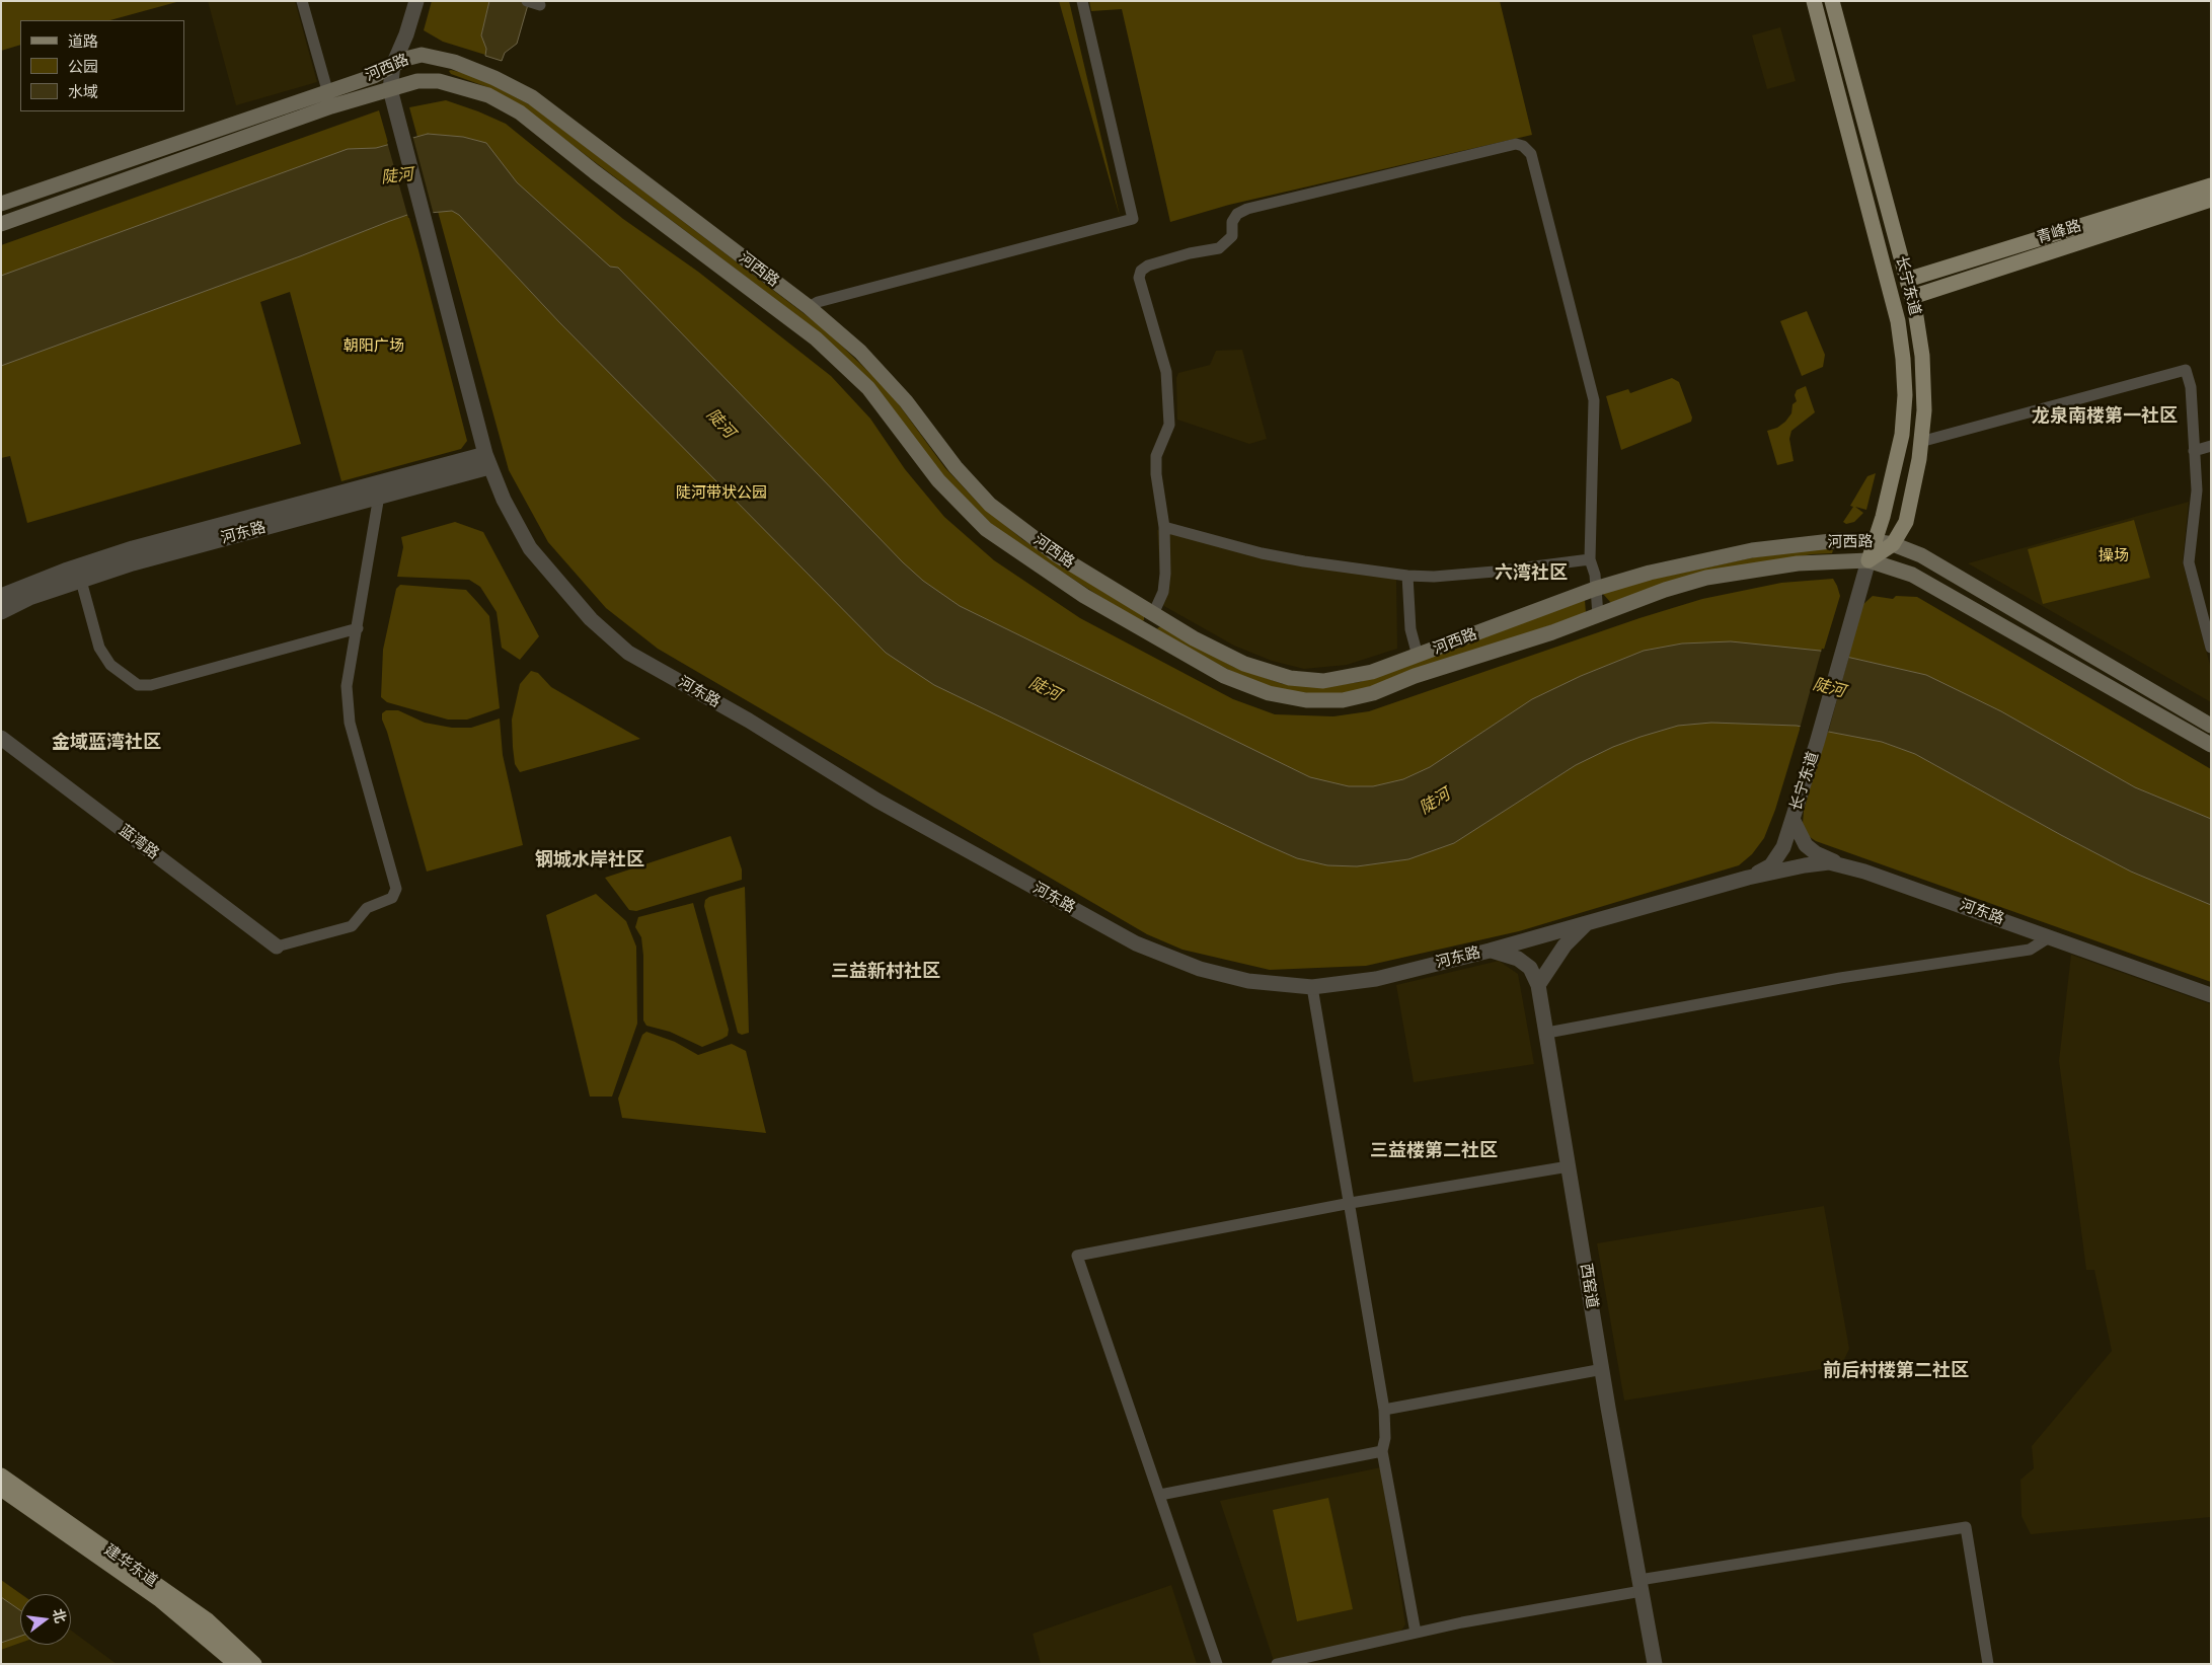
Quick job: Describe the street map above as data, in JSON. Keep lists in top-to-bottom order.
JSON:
{
  "streets": {
    "main road": [
      "河西路",
      "青峰路",
      "长宁东道",
      "建华东道"
    ],
    "street": ["河东路", "蓝湾路", "西窑道"]
  },
  "crossings": [
    ["河西路", "长宁东道"],
    ["河西路", "河东路"],
    ["青峰路", "长宁东道"],
    ["长宁东道", "河东路"]
  ],
  "districts": [
    "龙泉南楼第一社区",
    "六湾社区",
    "金域蓝湾社区",
    "钢城水岸社区",
    "三益新村社区",
    "三益楼第二社区",
    "前后村楼第二社区"
  ],
  "water": ["陡河"],
  "parks": ["朝阳广场", "陡河带状公园", "操场"],
  "legend": ["道路", "公园", "水域"],
  "north": "right"
}
